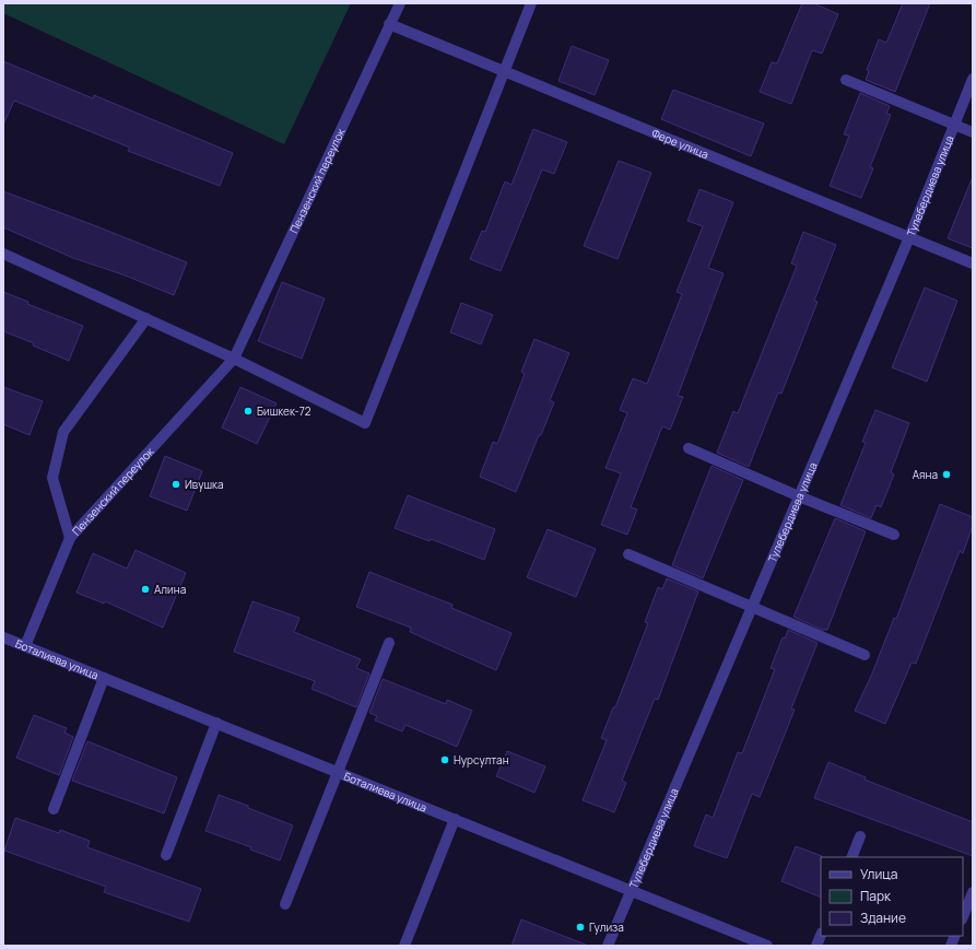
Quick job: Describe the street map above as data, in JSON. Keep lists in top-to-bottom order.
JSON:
{
  "streets": {
    "street": [
      "Фере улица",
      "Пензенский переулок",
      "Тулебердиева улица",
      "Боталиева улица"
    ]
  },
  "crossings": [
    ["Фере улица", "Пензенский переулок"],
    ["Фере улица", "Тулебердиева улица"],
    ["Пензенский переулок", "Боталиева улица"],
    ["Тулебердиева улица", "Боталиева улица"]
  ],
  "places": [
    "Бишкек-72",
    "Аяна",
    "Ивушка",
    "Алина",
    "Нурсултан",
    "Гулиза"
  ],
  "legend": ["Улица", "Парк", "Здание"]
}
